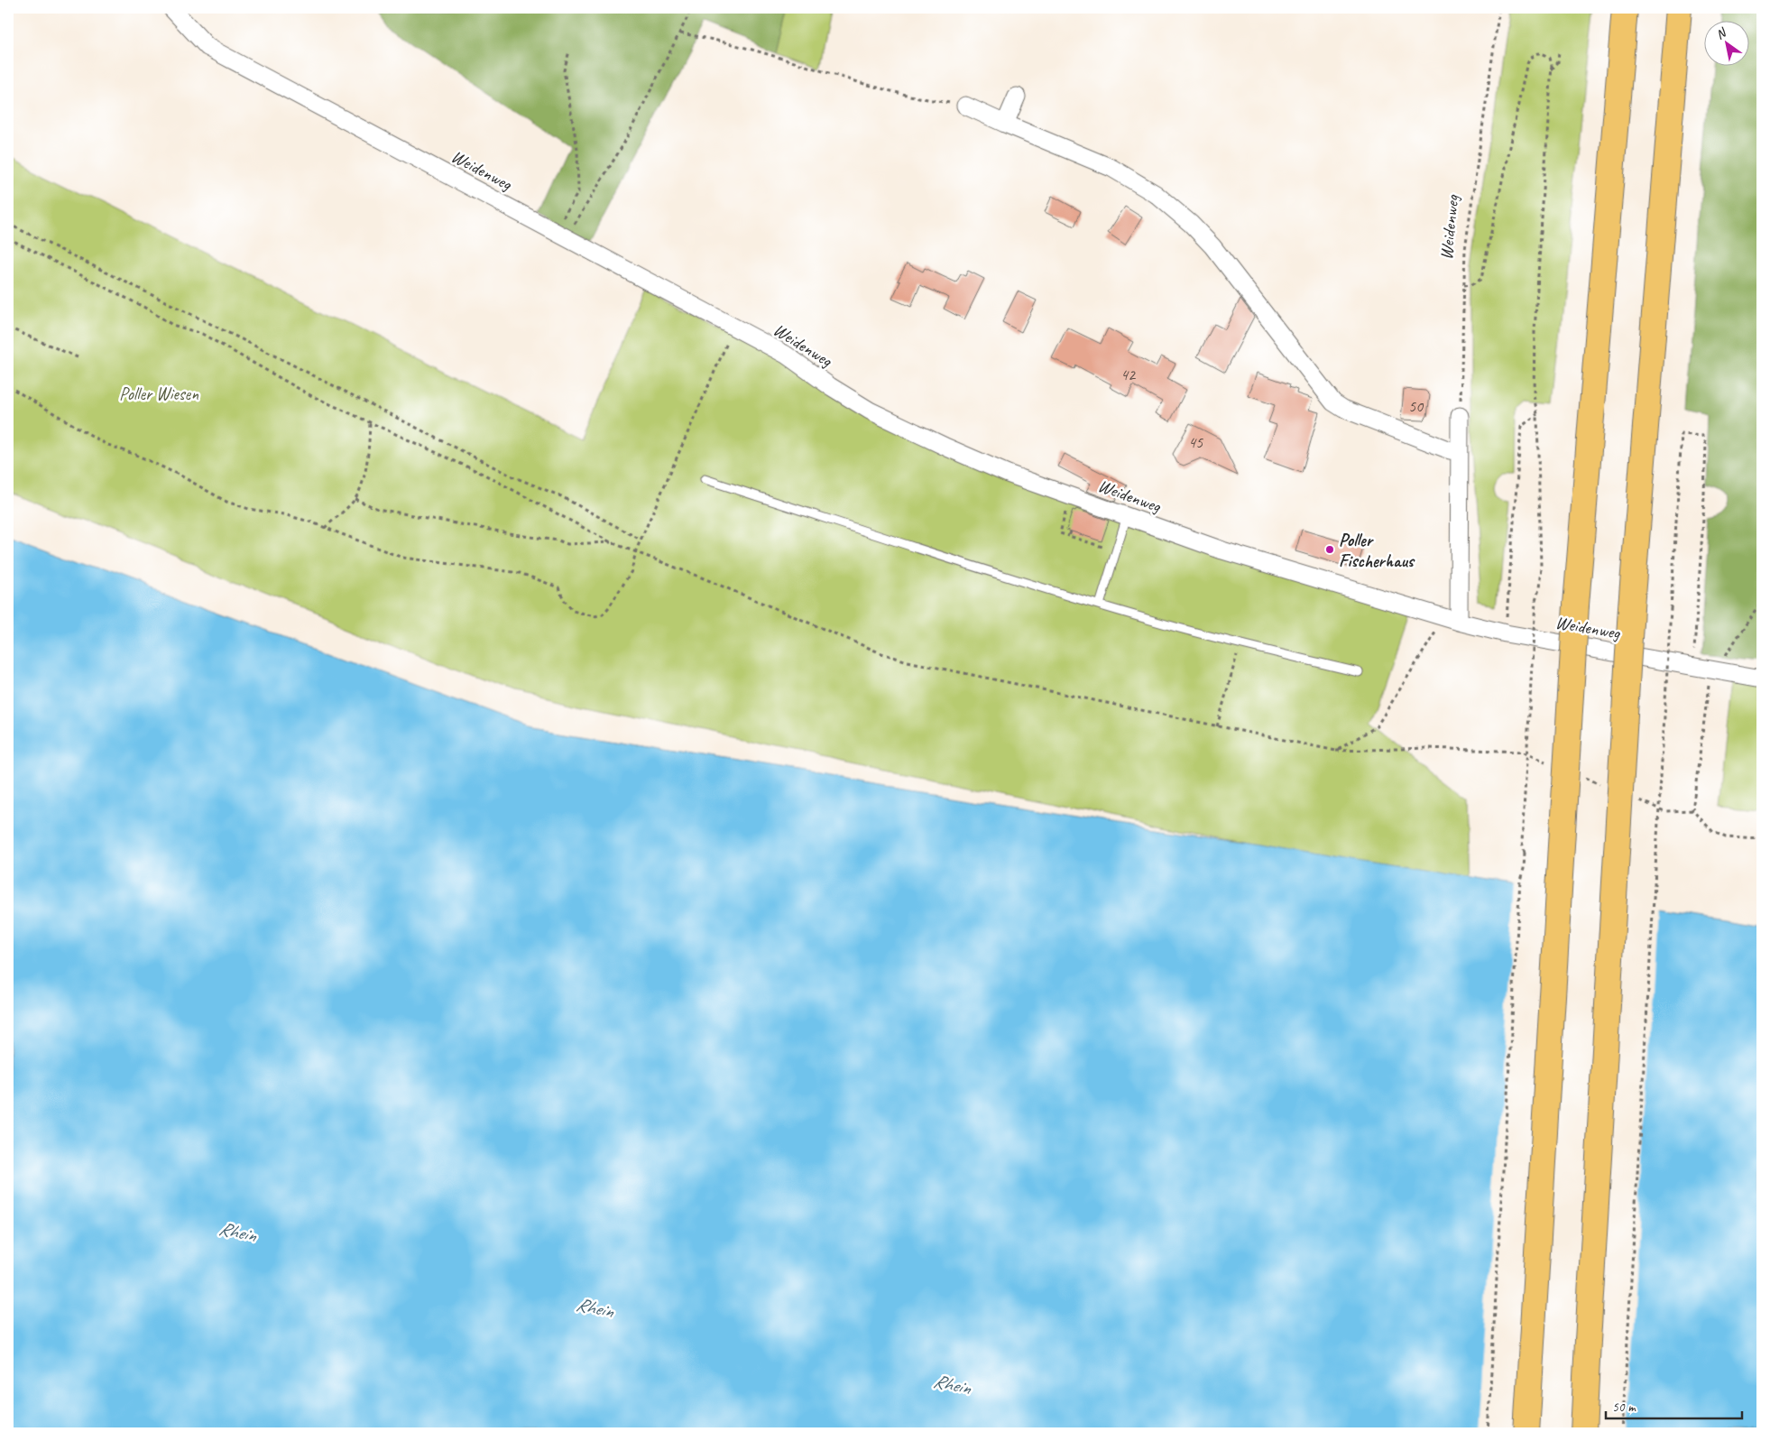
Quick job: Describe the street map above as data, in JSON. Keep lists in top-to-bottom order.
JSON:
{
  "streets": {
    "street": ["Weidenweg"]
  },
  "water": ["Rhein"],
  "parks": ["Poller Wiesen"],
  "places": ["Poller Fischerhaus"],
  "house_numbers": ["42", "50", "45"],
  "scale_bar": "50 m",
  "north": "top left"
}
